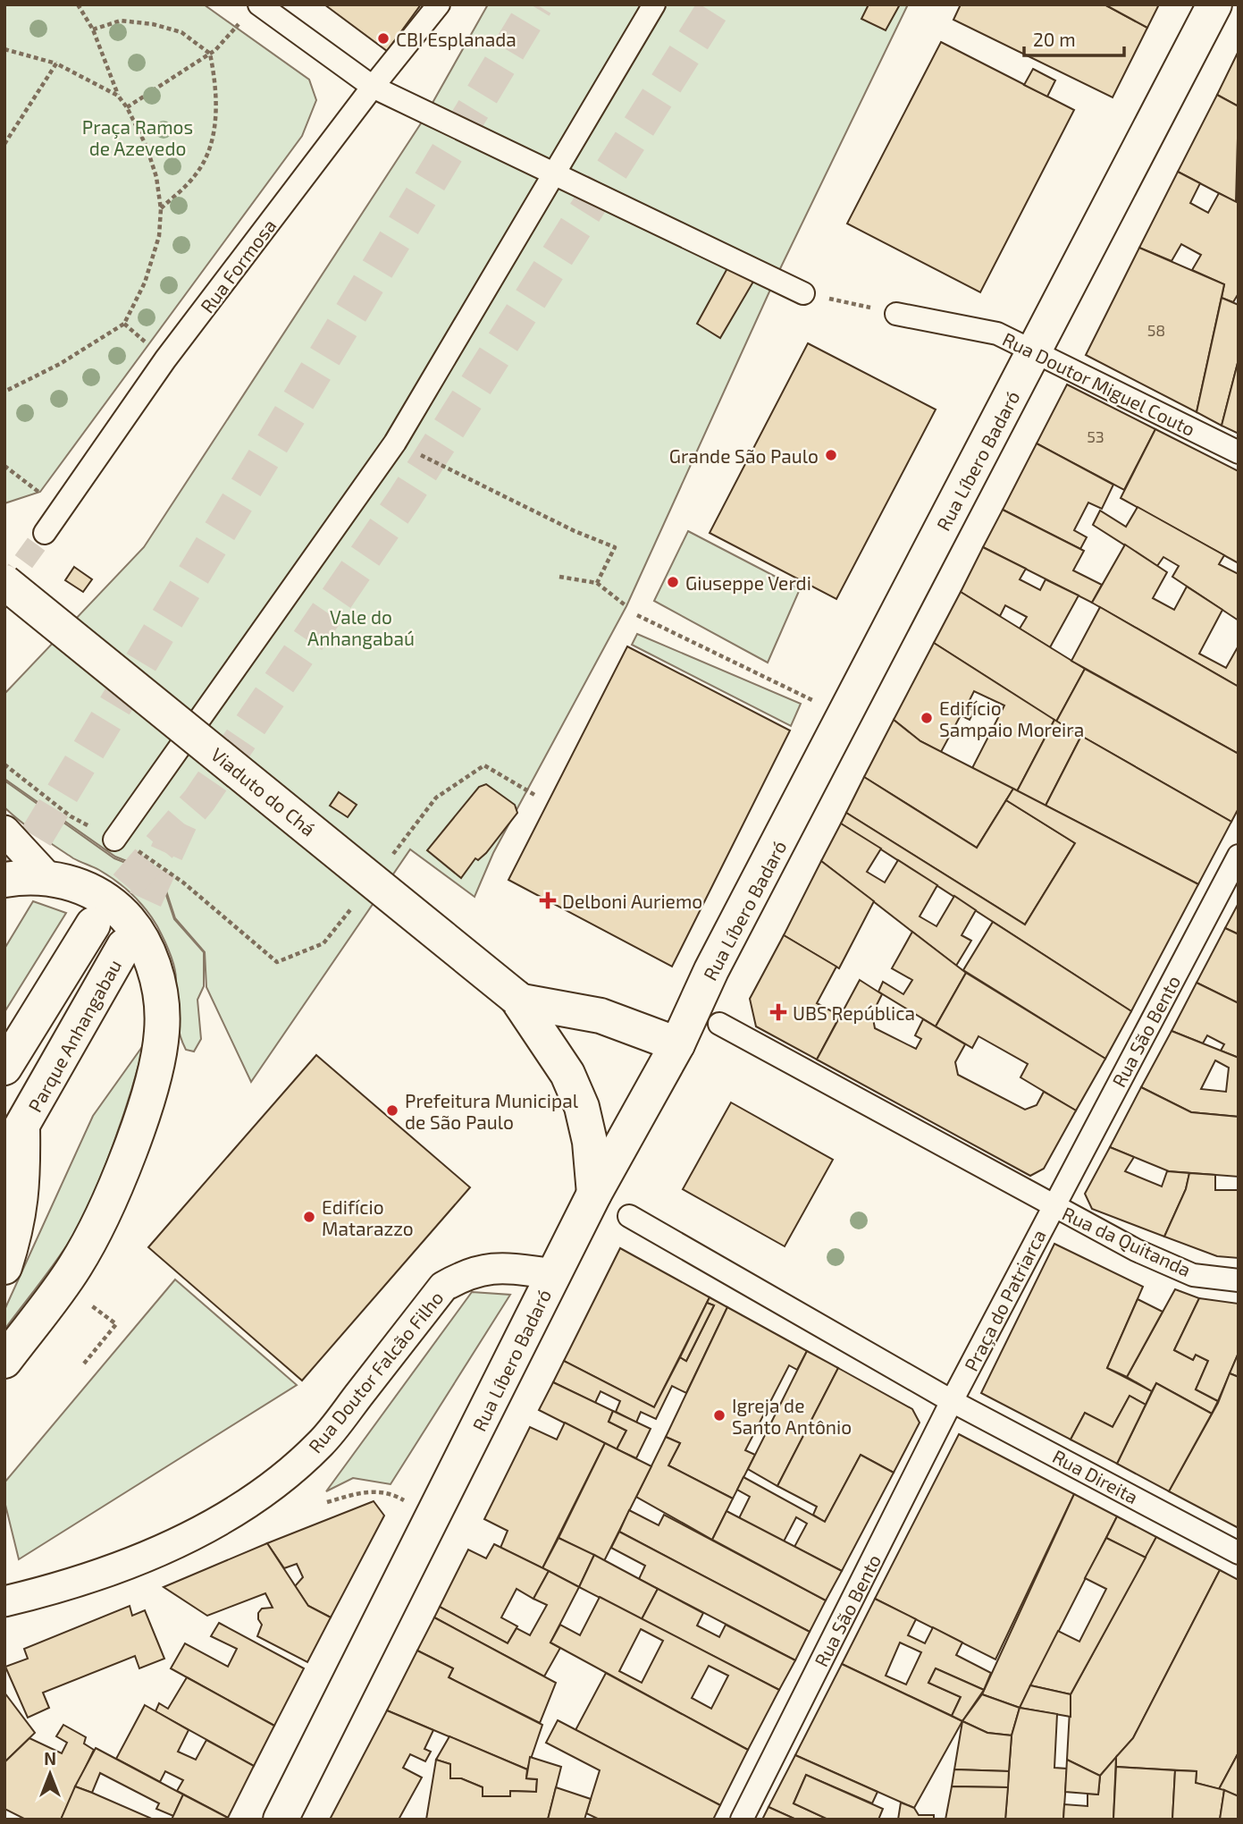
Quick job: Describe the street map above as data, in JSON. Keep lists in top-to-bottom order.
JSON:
{
  "streets": {
    "main road": ["Rua Líbero Badaró", "Viaduto do Chá", "Parque Anhangabau"],
    "street": [
      "Rua Formosa",
      "Rua Doutor Miguel Couto",
      "Rua São Bento",
      "Rua da Quitanda",
      "Praça do Patriarca",
      "Rua Doutor Falcão Filho",
      "Rua Direita"
    ]
  },
  "crossings": [
    ["Rua Doutor Miguel Couto", "Rua Líbero Badaró"],
    ["Rua Líbero Badaró", "Viaduto do Chá"],
    ["Rua Líbero Badaró", "Rua Doutor Falcão Filho"],
    ["Rua São Bento", "Rua da Quitanda"],
    ["Rua São Bento", "Praça do Patriarca"],
    ["Rua São Bento", "Rua Direita"],
    ["Rua da Quitanda", "Praça do Patriarca"],
    ["Praça do Patriarca", "Rua Direita"]
  ],
  "parks": ["Praça Ramos de Azevedo", "Vale do Anhangabaú"],
  "places": {
    "other": [
      "CBI Esplanada",
      "Grande São Paulo",
      "Giuseppe Verdi",
      "Edifício Sampaio Moreira",
      "Prefeitura Municipal de São Paulo",
      "Edifício Matarazzo",
      "Igreja de Santo Antônio"
    ],
    "health": ["Delboni Auriemo", "UBS República"]
  },
  "house_numbers": ["58", "53"],
  "scale_bar": "20 m",
  "north": "top"
}
